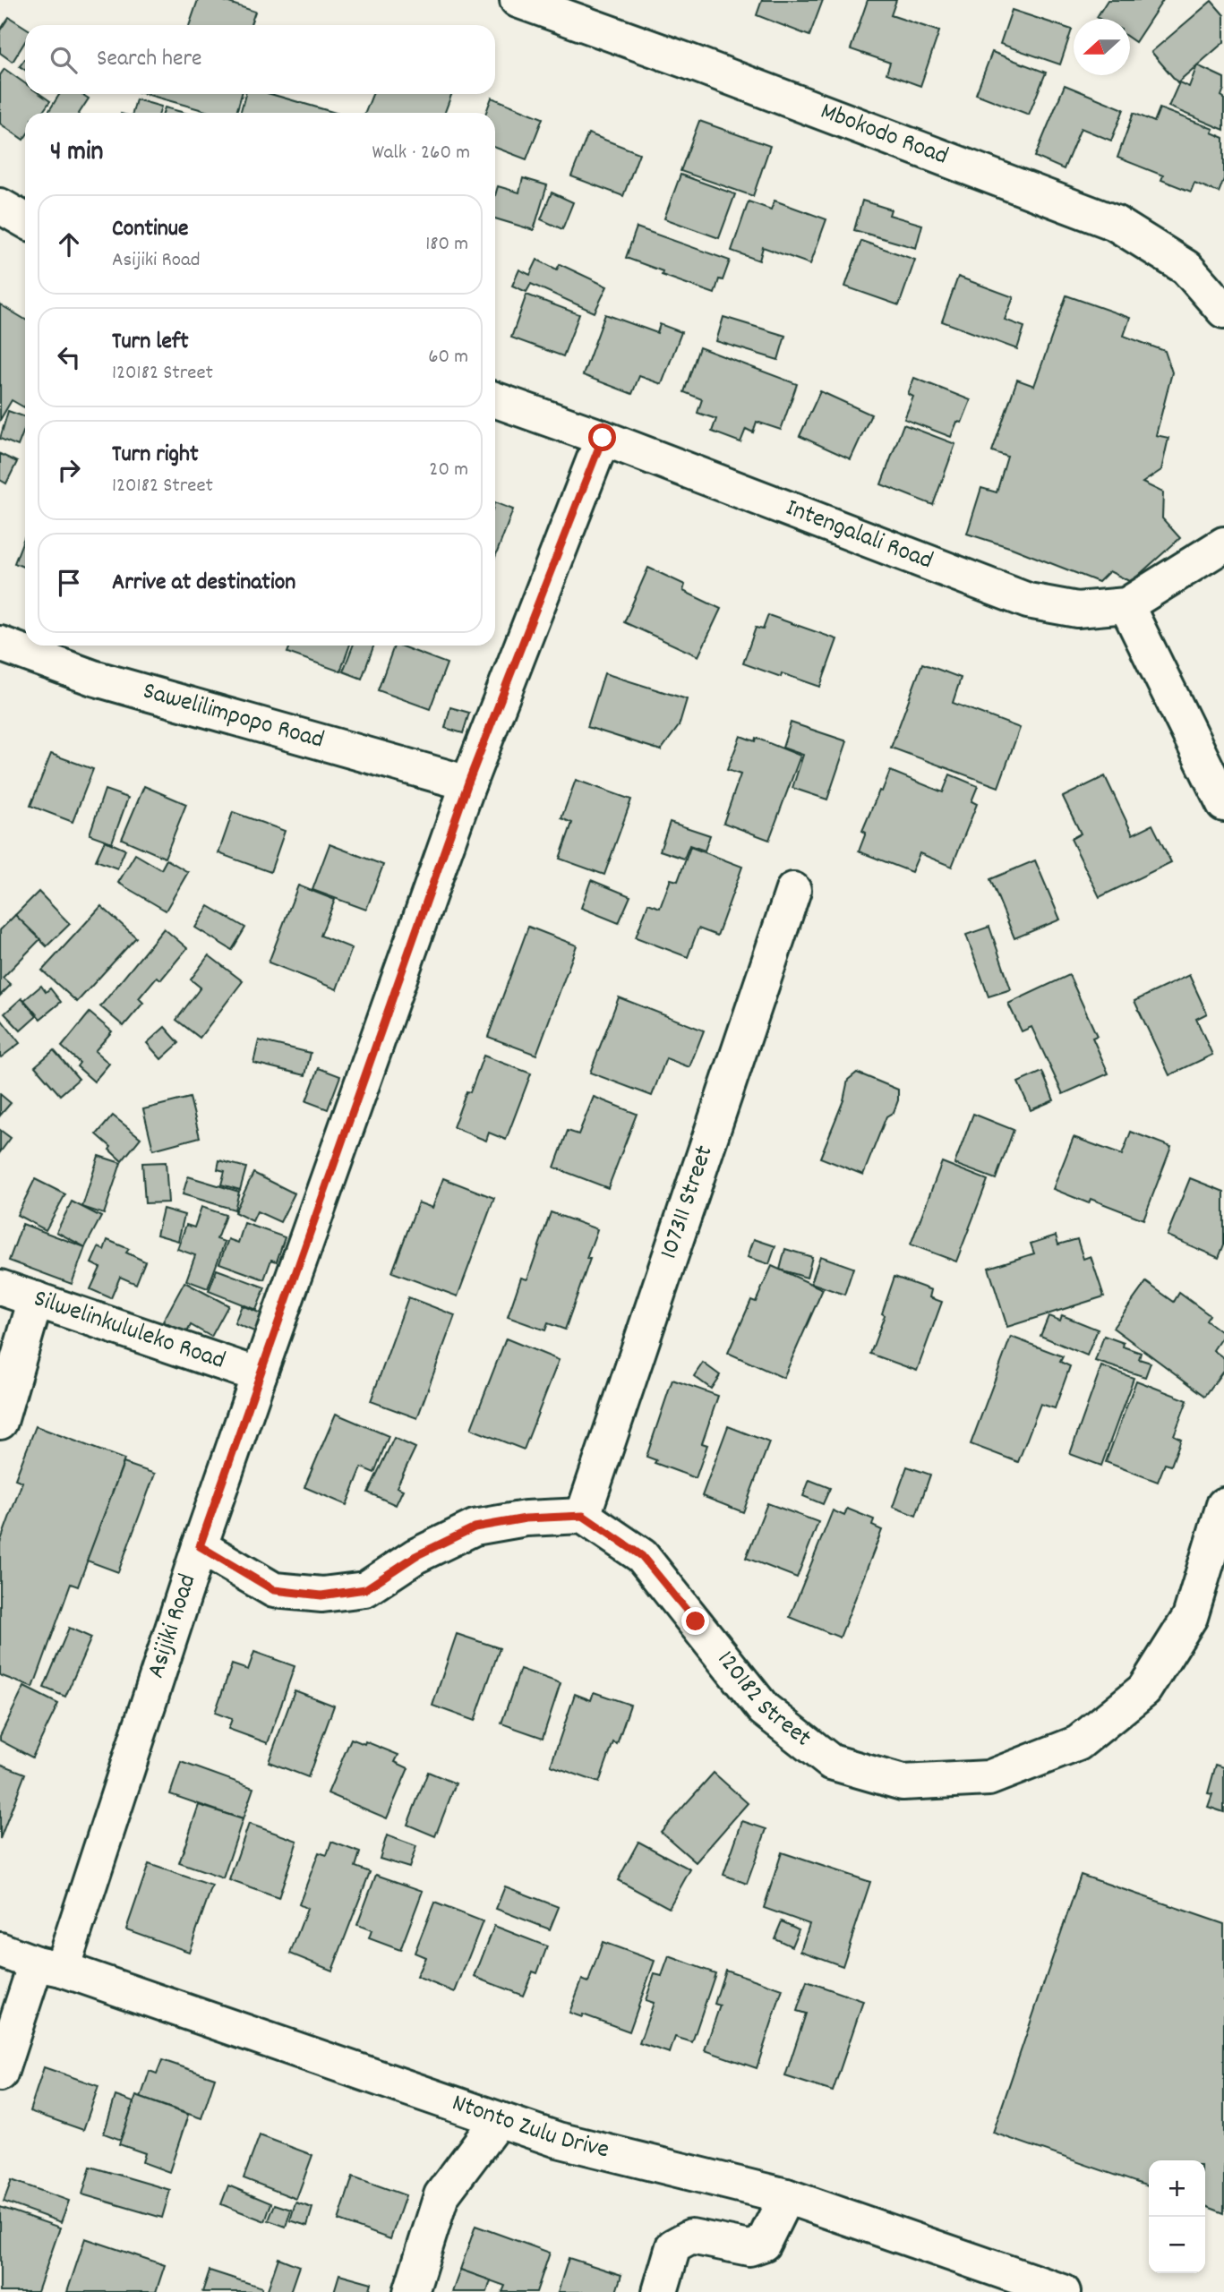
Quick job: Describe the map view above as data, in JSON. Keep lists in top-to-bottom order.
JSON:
{
  "streets": {
    "street": [
      "Mbokodo Road",
      "Intengalali Road",
      "Sawelilimpopo Road",
      "107311 Street",
      "Silwelinkululeko Road",
      "Asijiki Road",
      "120182 Street",
      "Ntonto Zulu Drive"
    ]
  },
  "crossings": [
    ["Intengalali Road", "Asijiki Road"],
    ["Sawelilimpopo Road", "Asijiki Road"],
    ["107311 Street", "120182 Street"],
    ["Silwelinkululeko Road", "Asijiki Road"],
    ["Asijiki Road", "Ntonto Zulu Drive"]
  ],
  "north": "left",
  "page": {
    "search": "Search here",
    "heading": ["4 min", "Walk · 260 m"],
    "list": [
      ["Continue", "Asijiki Road", "180 m"],
      ["Turn left", "120182 Street", "60 m"],
      ["Turn right", "120182 Street", "20 m"],
      "Arrive at destination"
    ],
    "map_buttons": ["+", "−"]
  }
}
